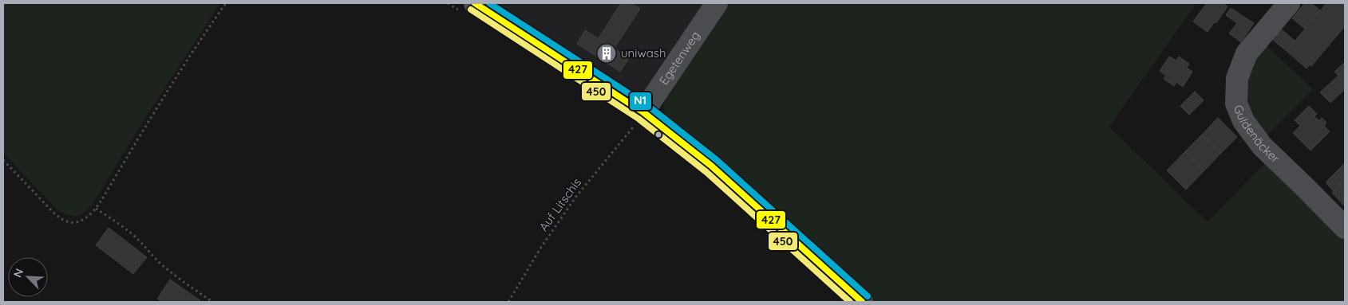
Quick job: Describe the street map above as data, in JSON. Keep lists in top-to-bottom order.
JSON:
{
  "streets": {
    "street": ["Egetenweg", "Guldenäcker"],
    "path": ["Auf Litschis"]
  },
  "crossings": [
    ["Egetenweg", "Auf Litschis"]
  ],
  "places": {
    "building": ["uniwash"]
  },
  "lines": ["transit line 427", "transit line N1", "transit line 450"],
  "north": "top left"
}
